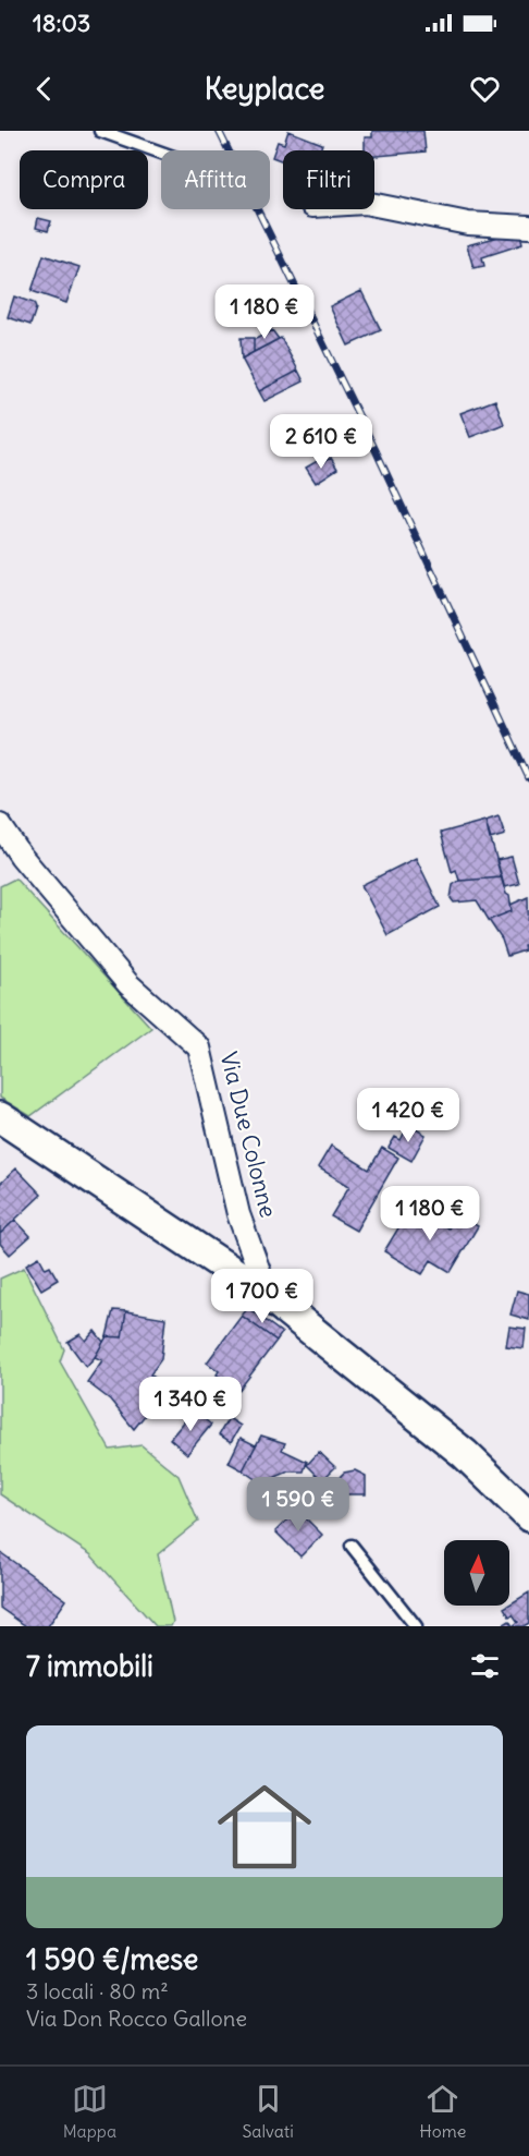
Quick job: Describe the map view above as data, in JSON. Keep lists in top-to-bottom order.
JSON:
{
  "streets": {
    "street": ["Via Due Colonne"]
  },
  "north": "top",
  "page": {
    "status": "18:03",
    "header": "Keyplace",
    "chip": ["Compra", "Affitta", "Filtri"],
    "price": [
      "1 180 €",
      "2 610 €",
      "1 420 €",
      "1 180 €",
      "1 700 €",
      "1 340 €",
      "1 590 €"
    ],
    "heading": "7 immobili",
    "list": [
      {
        "name": "1 590 €/mese",
        "note": "3 locali · 80 m² · Via Don Rocco Gallone"
      }
    ],
    "tabs": ["Mappa", "Salvati", "Home"]
  }
}
